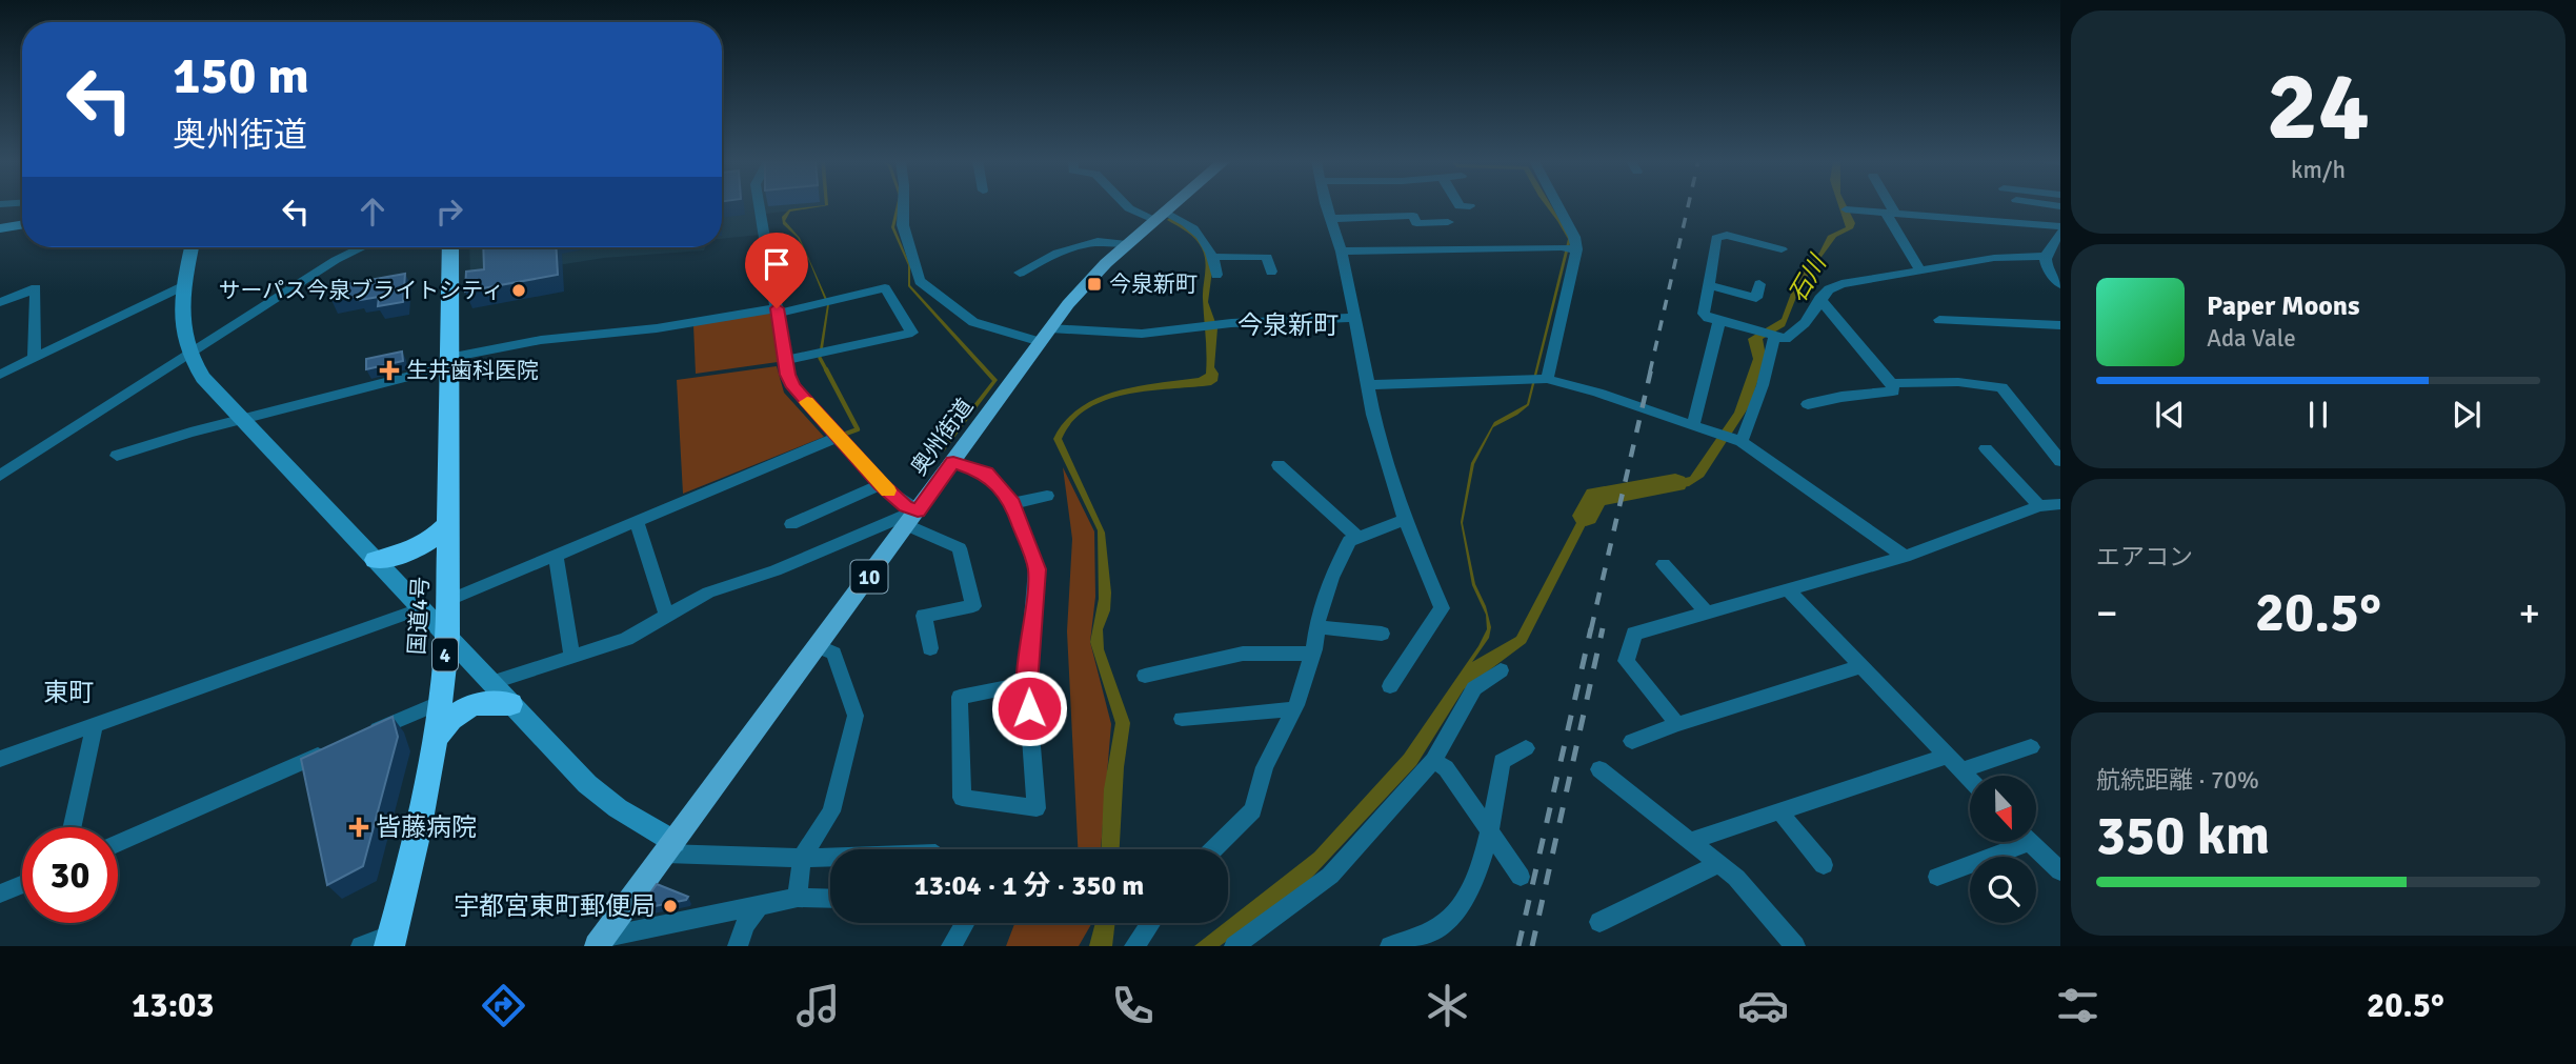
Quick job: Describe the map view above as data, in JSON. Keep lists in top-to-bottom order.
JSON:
{
  "streets": {
    "highway": ["国道4号", "4"],
    "main road": ["奥州街道", "10"]
  },
  "districts": ["今泉新町", "東町"],
  "water": ["石川"],
  "places": {
    "transit": ["今泉新町"],
    "other": ["サーパス今泉ブライトシティ", "宇都宮東町郵便局"],
    "health": ["生井歯科医院", "皆藤病院"]
  },
  "north": "bottom",
  "page": {
    "tile": [
      ["24", "km/h"],
      "エアコン",
      ["航続距離 · 70%", "350 km"]
    ],
    "turn": ["150 m", "奥州街道"],
    "song": ["Paper Moons", "Ada Vale"],
    "heat": ["−", "20.5°", "+"],
    "limit": "30",
    "trip": "13:04 · 1 分 · 350 m",
    "tabs": ["13:03", "20.5°"]
  }
}
